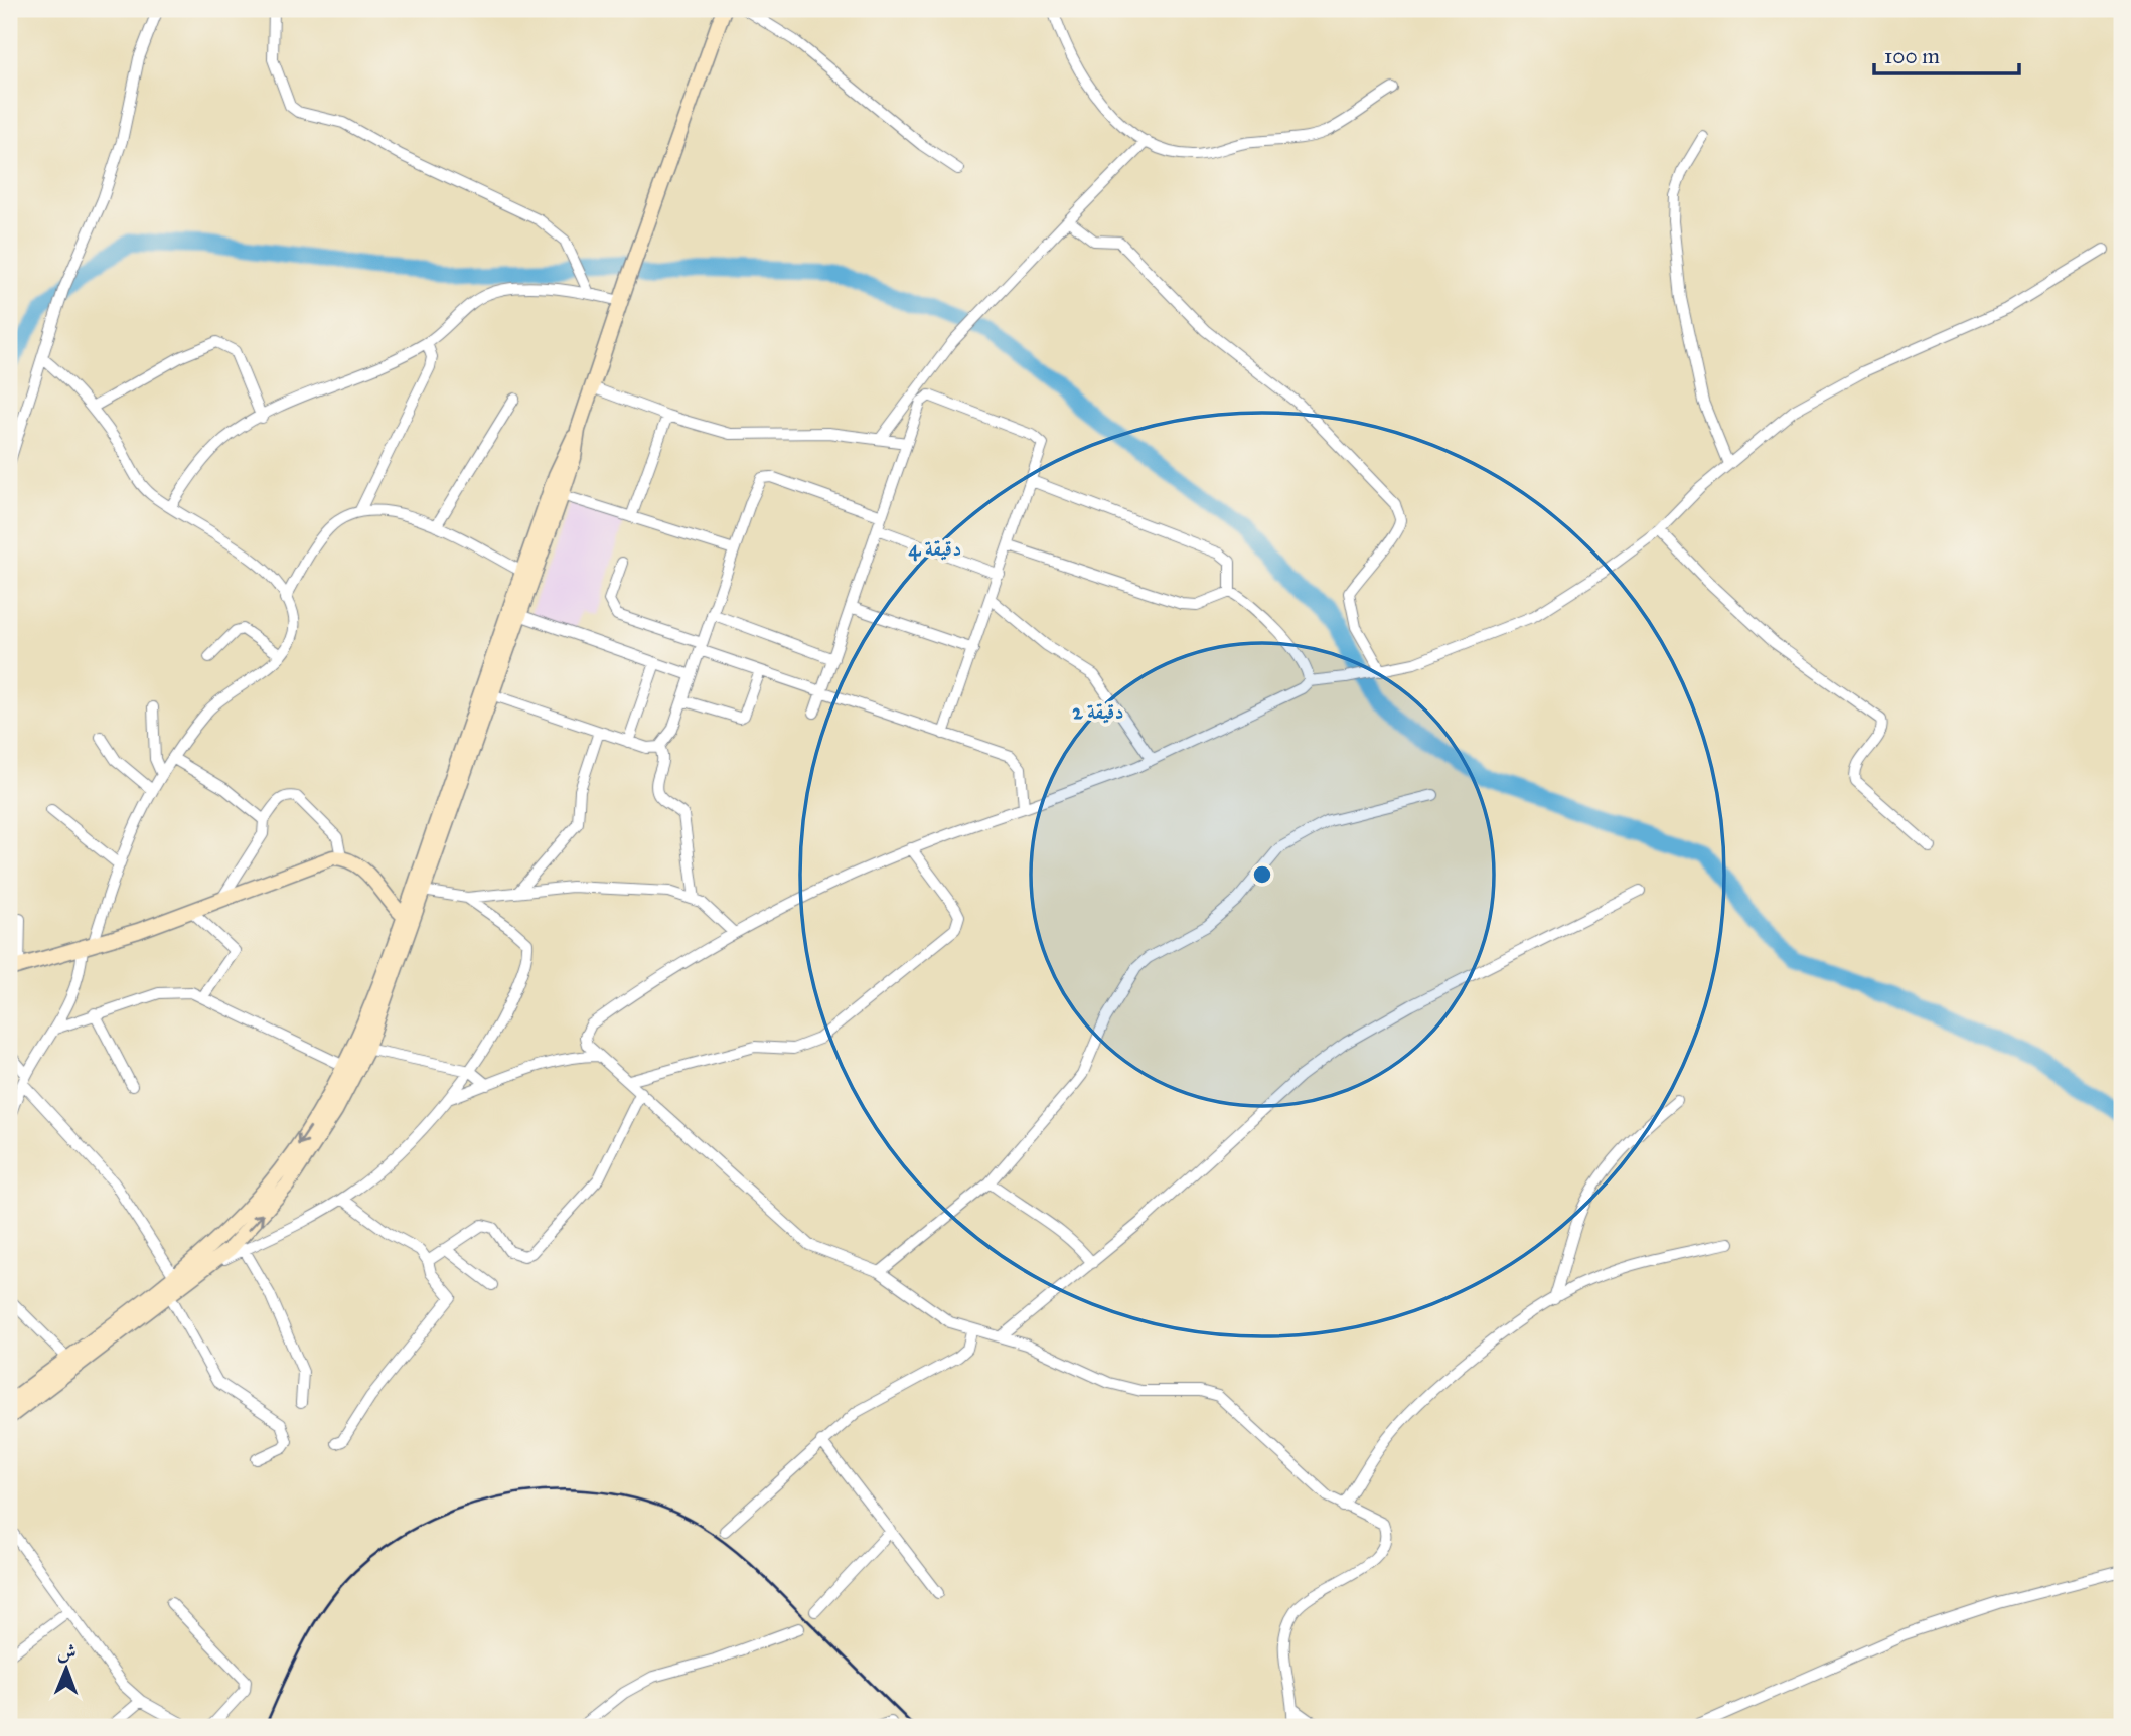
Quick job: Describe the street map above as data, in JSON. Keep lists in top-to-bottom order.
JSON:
{
  "scale_bar": "100 m",
  "north": "top",
  "rings": ["4 دقيقة", "2 دقيقة"]
}
